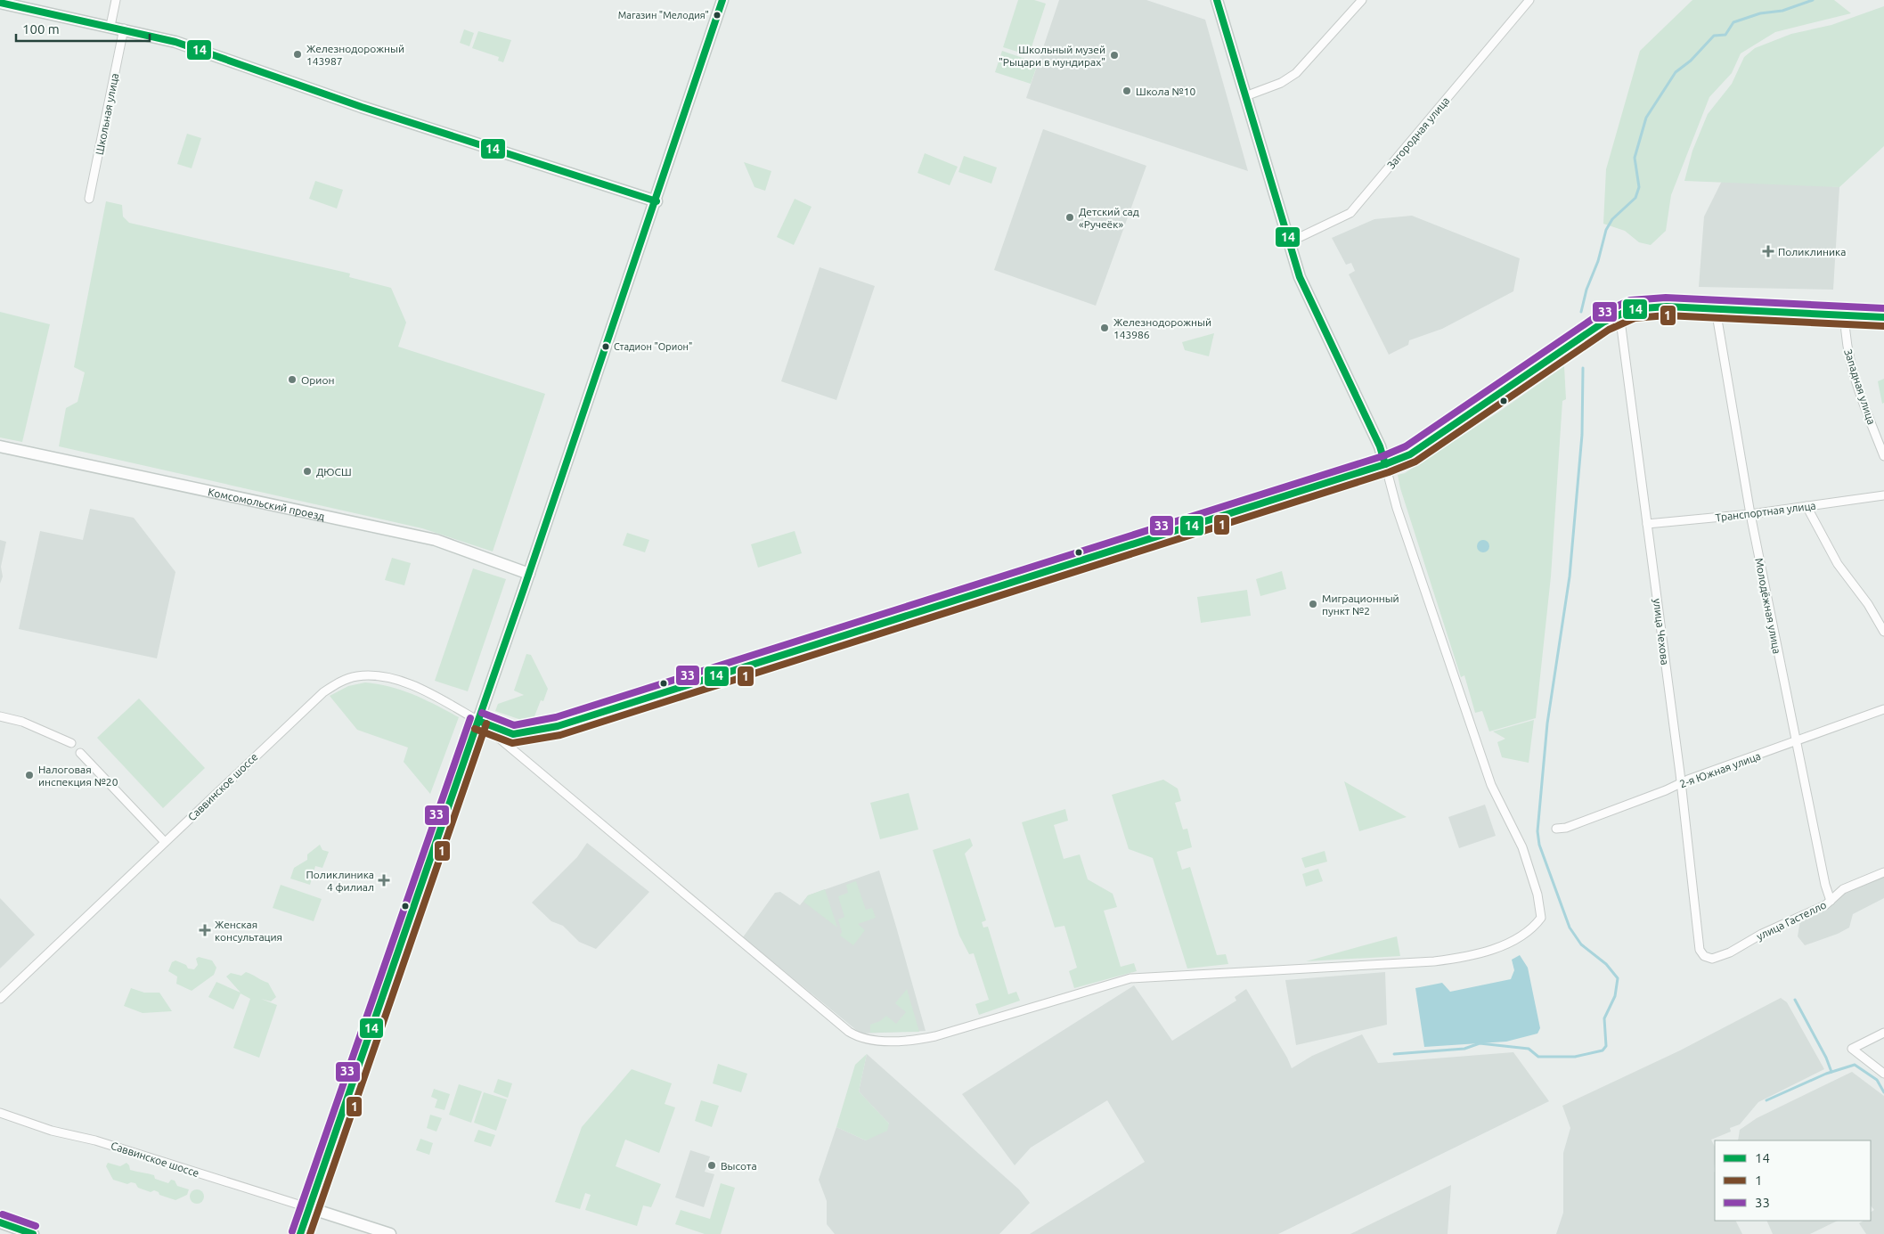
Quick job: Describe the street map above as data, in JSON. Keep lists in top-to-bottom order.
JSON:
{
  "streets": {
    "street": [
      "Школьная улица",
      "Загородная улица",
      "Западная улица",
      "Комсомольский проезд",
      "Транспортная улица",
      "Молодёжная улица",
      "улица Чехова",
      "2-я Южная улица",
      "Саввинское шоссе",
      "улица Гастелло"
    ]
  },
  "crossings": [
    ["Транспортная улица", "Молодёжная улица"],
    ["Транспортная улица", "улица Чехова"],
    ["Молодёжная улица", "2-я Южная улица"],
    ["Молодёжная улица", "улица Гастелло"],
    ["улица Чехова", "2-я Южная улица"],
    ["улица Чехова", "улица Гастелло"]
  ],
  "places": {
    "other": [
      "Магазин \"Мелодия\"",
      "Железнодорожный 143987",
      "Школьный музей \"Рыцари в мундирах\"",
      "Школа №10",
      "Детский сад «Ручеёк»",
      "Железнодорожный 143986",
      "Стадион \"Орион\"",
      "Орион",
      "ДЮСШ",
      "Миграционный пункт №2",
      "Налоговая инспекция №20",
      "Высота"
    ],
    "health": ["Поликлиника", "Поликлиника 4 филиал", "Женская консультация"]
  },
  "lines": ["transit line 14", "transit line 33", "transit line 1"],
  "legend": ["14", "1", "33"],
  "scale_bar": "100 m"
}
